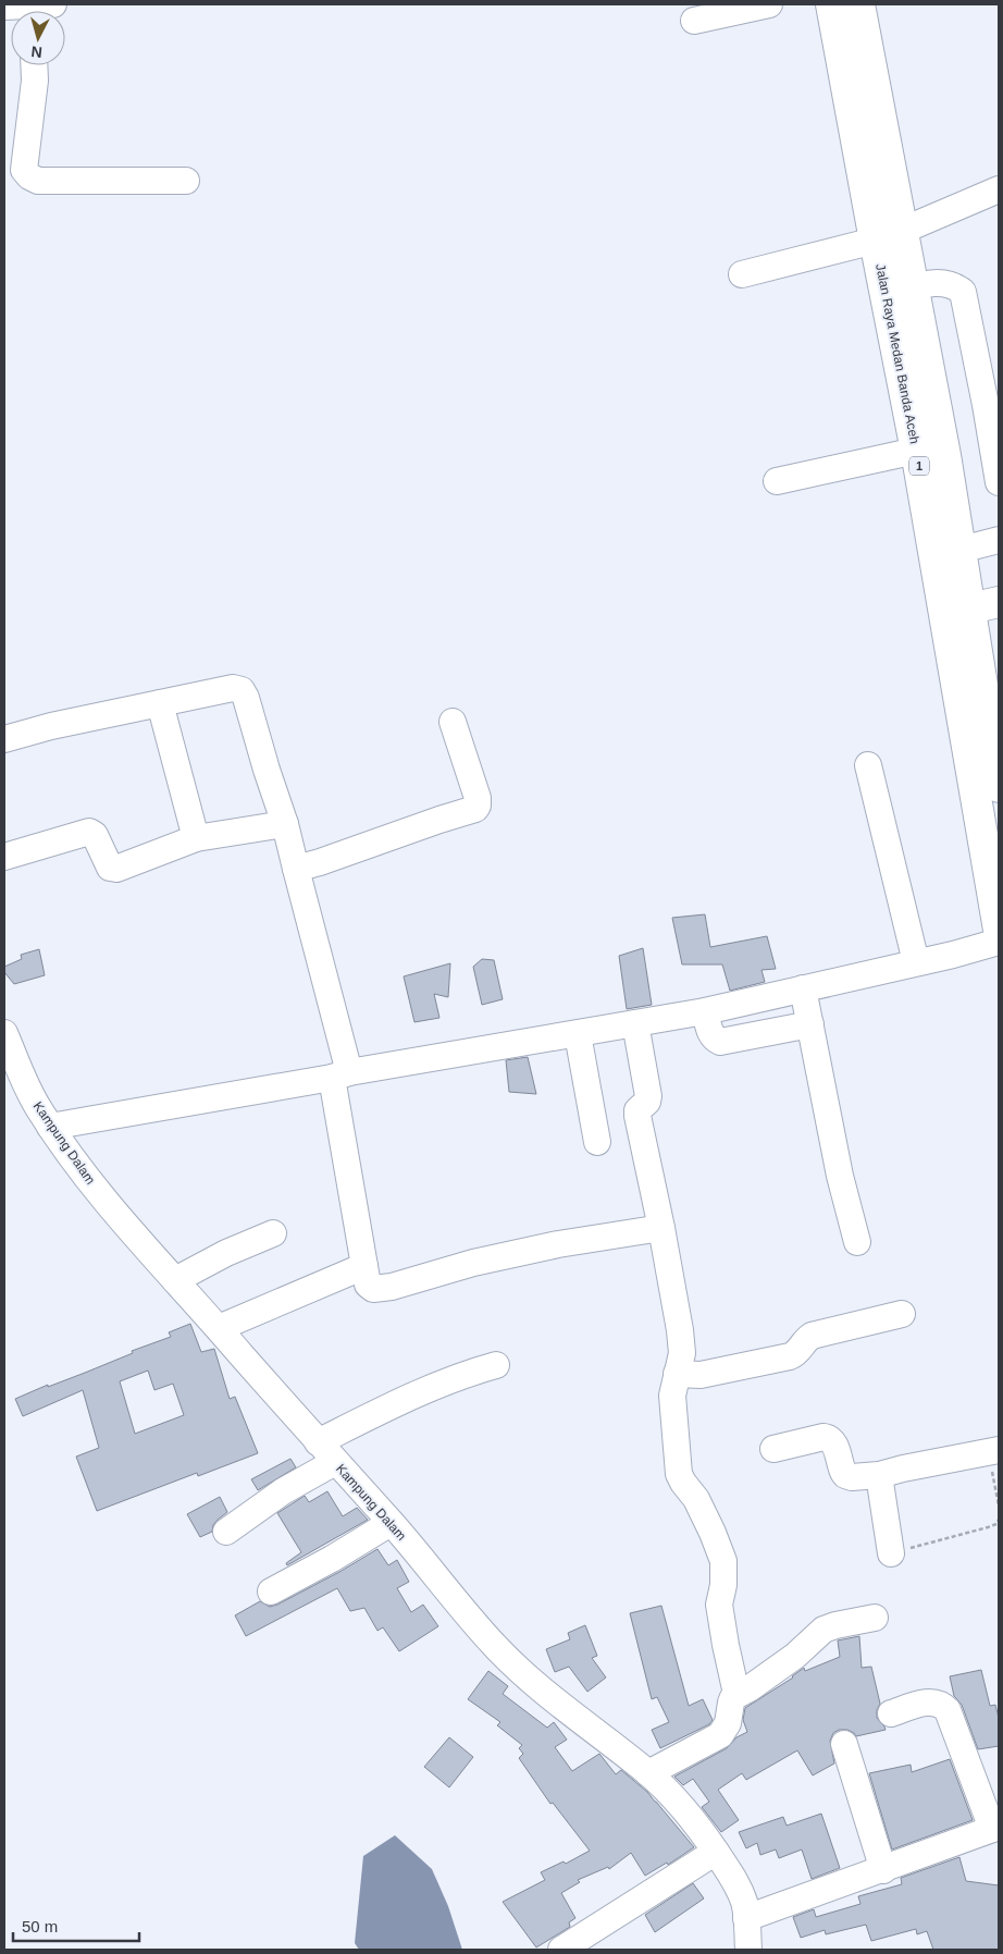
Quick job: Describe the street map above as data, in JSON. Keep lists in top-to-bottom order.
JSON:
{
  "streets": {
    "main road": ["Jalan Raya Medan Banda Aceh", "1"],
    "street": ["Kampung Dalam"]
  },
  "scale_bar": "50 m",
  "north": "bottom"
}
